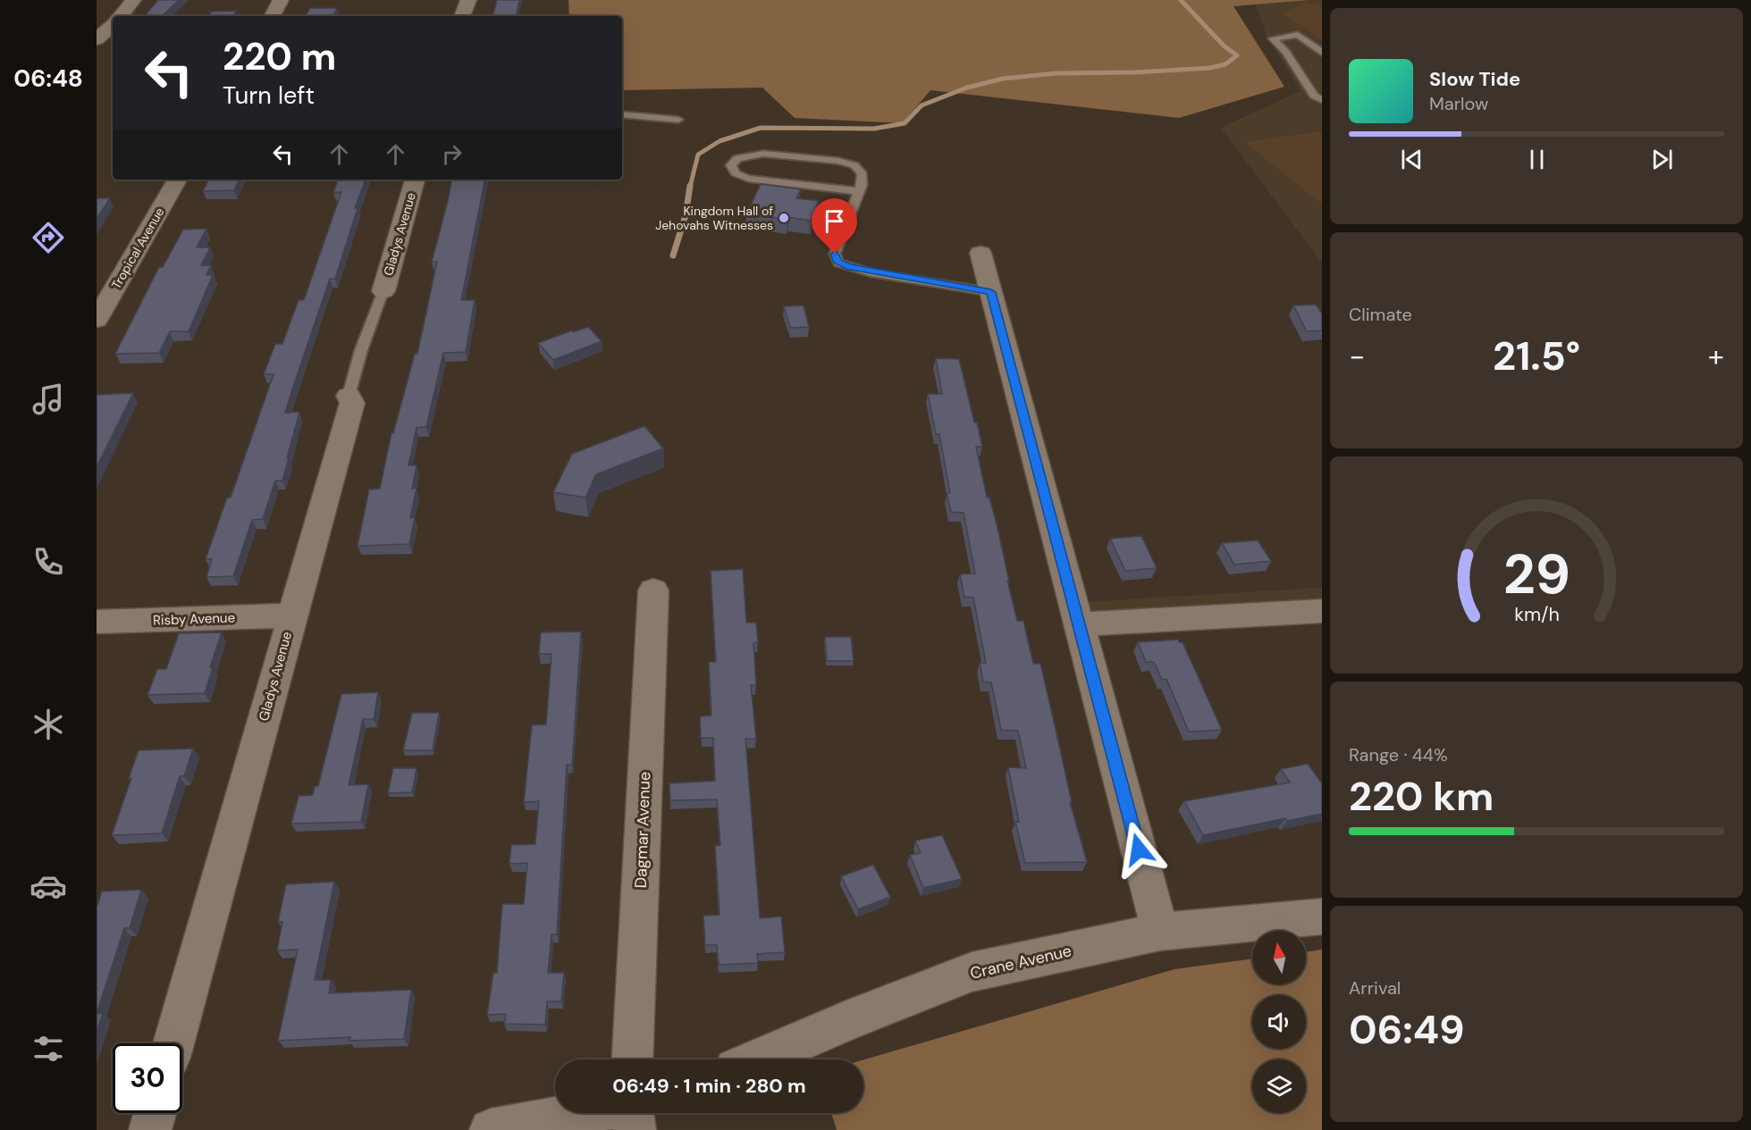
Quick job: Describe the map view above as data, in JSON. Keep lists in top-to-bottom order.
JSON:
{
  "streets": {
    "street": [
      "Gladys Avenue",
      "Tropical Avenue",
      "Risby Avenue",
      "Dagmar Avenue",
      "Crane Avenue"
    ]
  },
  "crossings": [
    ["Gladys Avenue", "Risby Avenue"]
  ],
  "places": ["Kingdom Hall of Jehovahs Witnesses"],
  "north": "top",
  "page": {
    "tabs": "06:48",
    "turn": ["220 m", "Turn left"],
    "song": ["Slow Tide", "Marlow"],
    "tile": [
      "Climate",
      ["Range · 44%", "220 km"],
      ["Arrival", "06:49"]
    ],
    "heat": ["−", "21.5°", "+"],
    "limit": "30",
    "trip": "06:49 · 1 min · 280 m",
    "gauge": ["29", "km/h"]
  }
}
